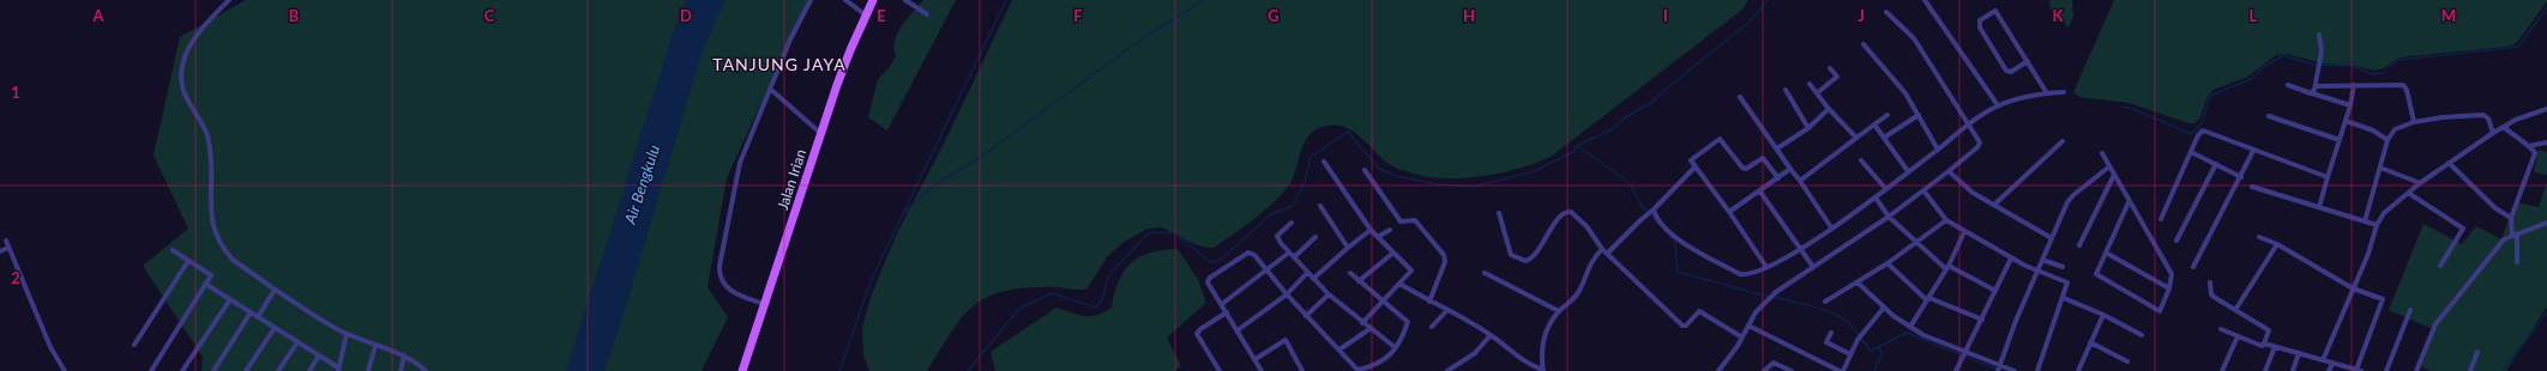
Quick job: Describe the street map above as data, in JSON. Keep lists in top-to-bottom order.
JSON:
{
  "streets": {
    "main road": ["Jalan Irian"]
  },
  "districts": ["TANJUNG JAYA"],
  "water": ["Air Bengkulu"],
  "grid": {
    "columns": [
      "A",
      "B",
      "C",
      "D",
      "E",
      "F",
      "G",
      "H",
      "I",
      "J",
      "K",
      "L",
      "M"
    ],
    "rows": ["1", "2"]
  }
}
